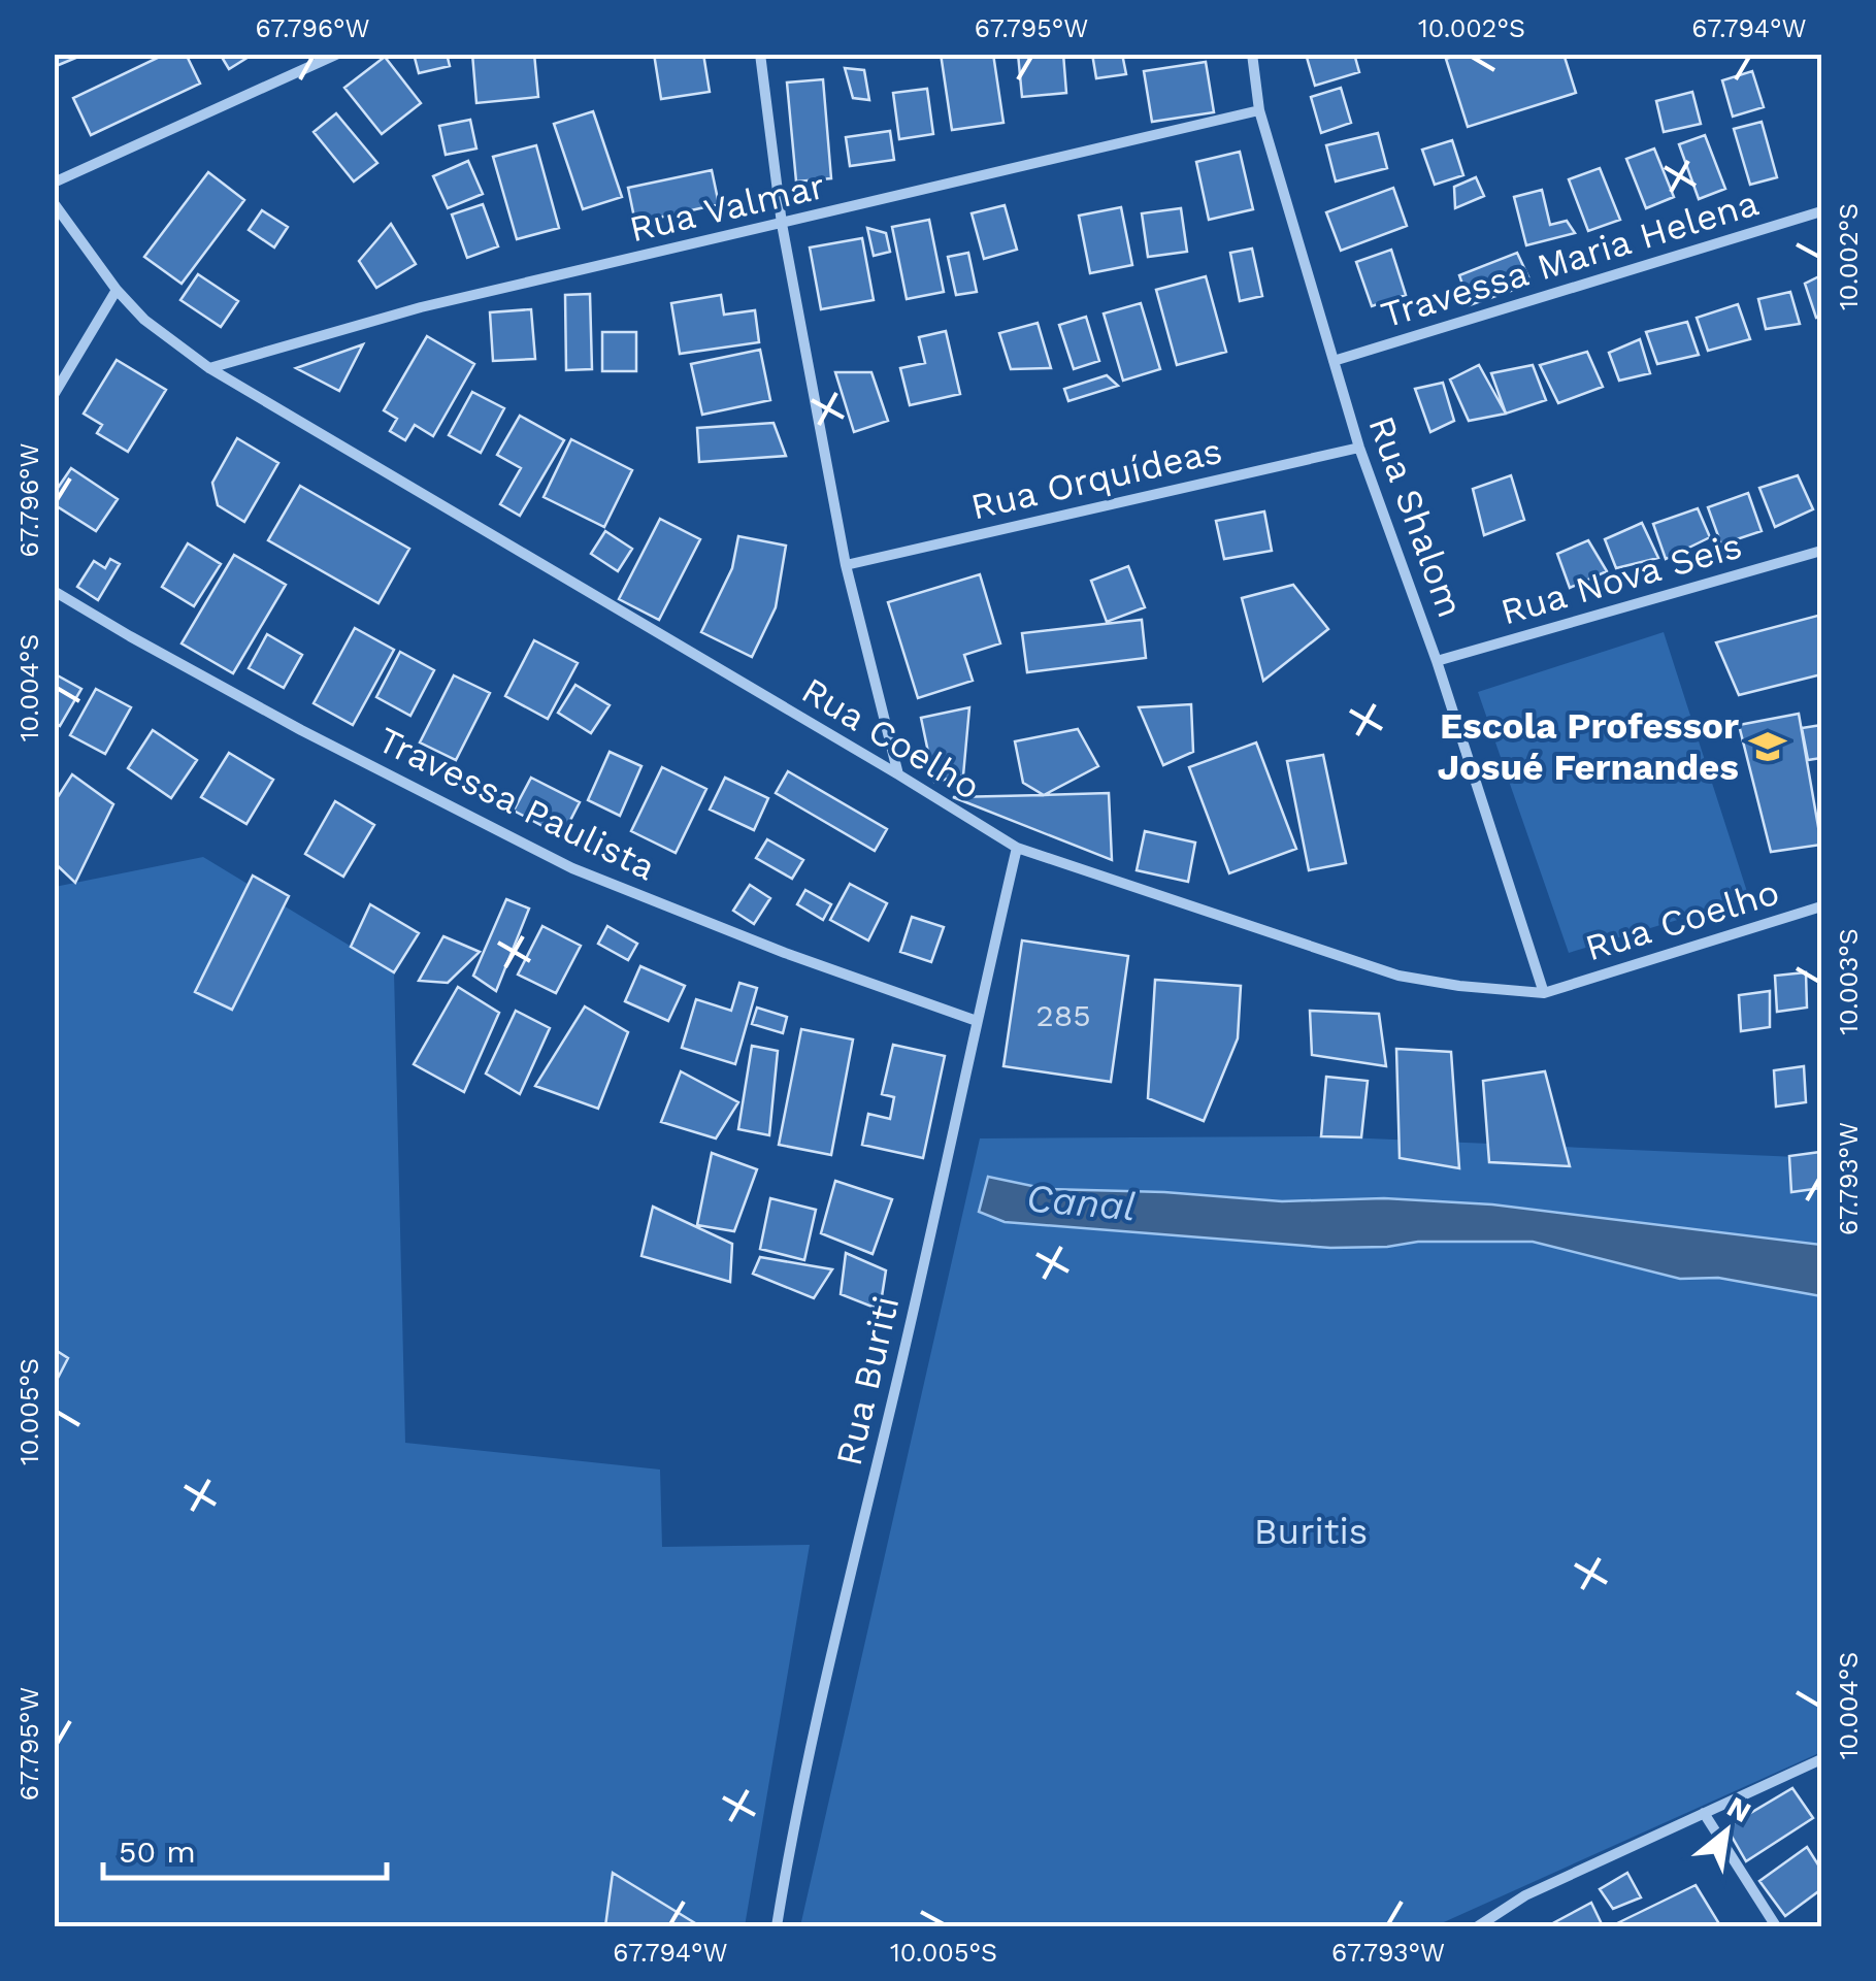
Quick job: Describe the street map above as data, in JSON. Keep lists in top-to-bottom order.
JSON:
{
  "streets": {
    "street": [
      "Rua Valmar",
      "Travessa Maria Helena",
      "Rua Orquídeas",
      "Rua Shalom",
      "Rua Nova Seis",
      "Rua Coelho",
      "Travessa Paulista",
      "Rua Buriti"
    ]
  },
  "crossings": [
    ["Rua Valmar", "Rua Shalom"],
    ["Rua Valmar", "Rua Coelho"],
    ["Travessa Maria Helena", "Rua Shalom"],
    ["Rua Orquídeas", "Rua Shalom"],
    ["Rua Shalom", "Rua Nova Seis"],
    ["Rua Shalom", "Rua Coelho"],
    ["Rua Coelho", "Rua Buriti"],
    ["Travessa Paulista", "Rua Buriti"]
  ],
  "water": ["Canal"],
  "parks": ["Buritis"],
  "places": {
    "school or university": ["Escola Professor Josué Fernandes"]
  },
  "house_numbers": ["285"],
  "scale_bar": "50 m",
  "north": "top right",
  "coordinates": [
    "67.796°W",
    "67.795°W",
    "10.002°S",
    "67.794°W",
    "10.004°S",
    "10.003°S",
    "67.793°W",
    "10.005°S"
  ]
}
